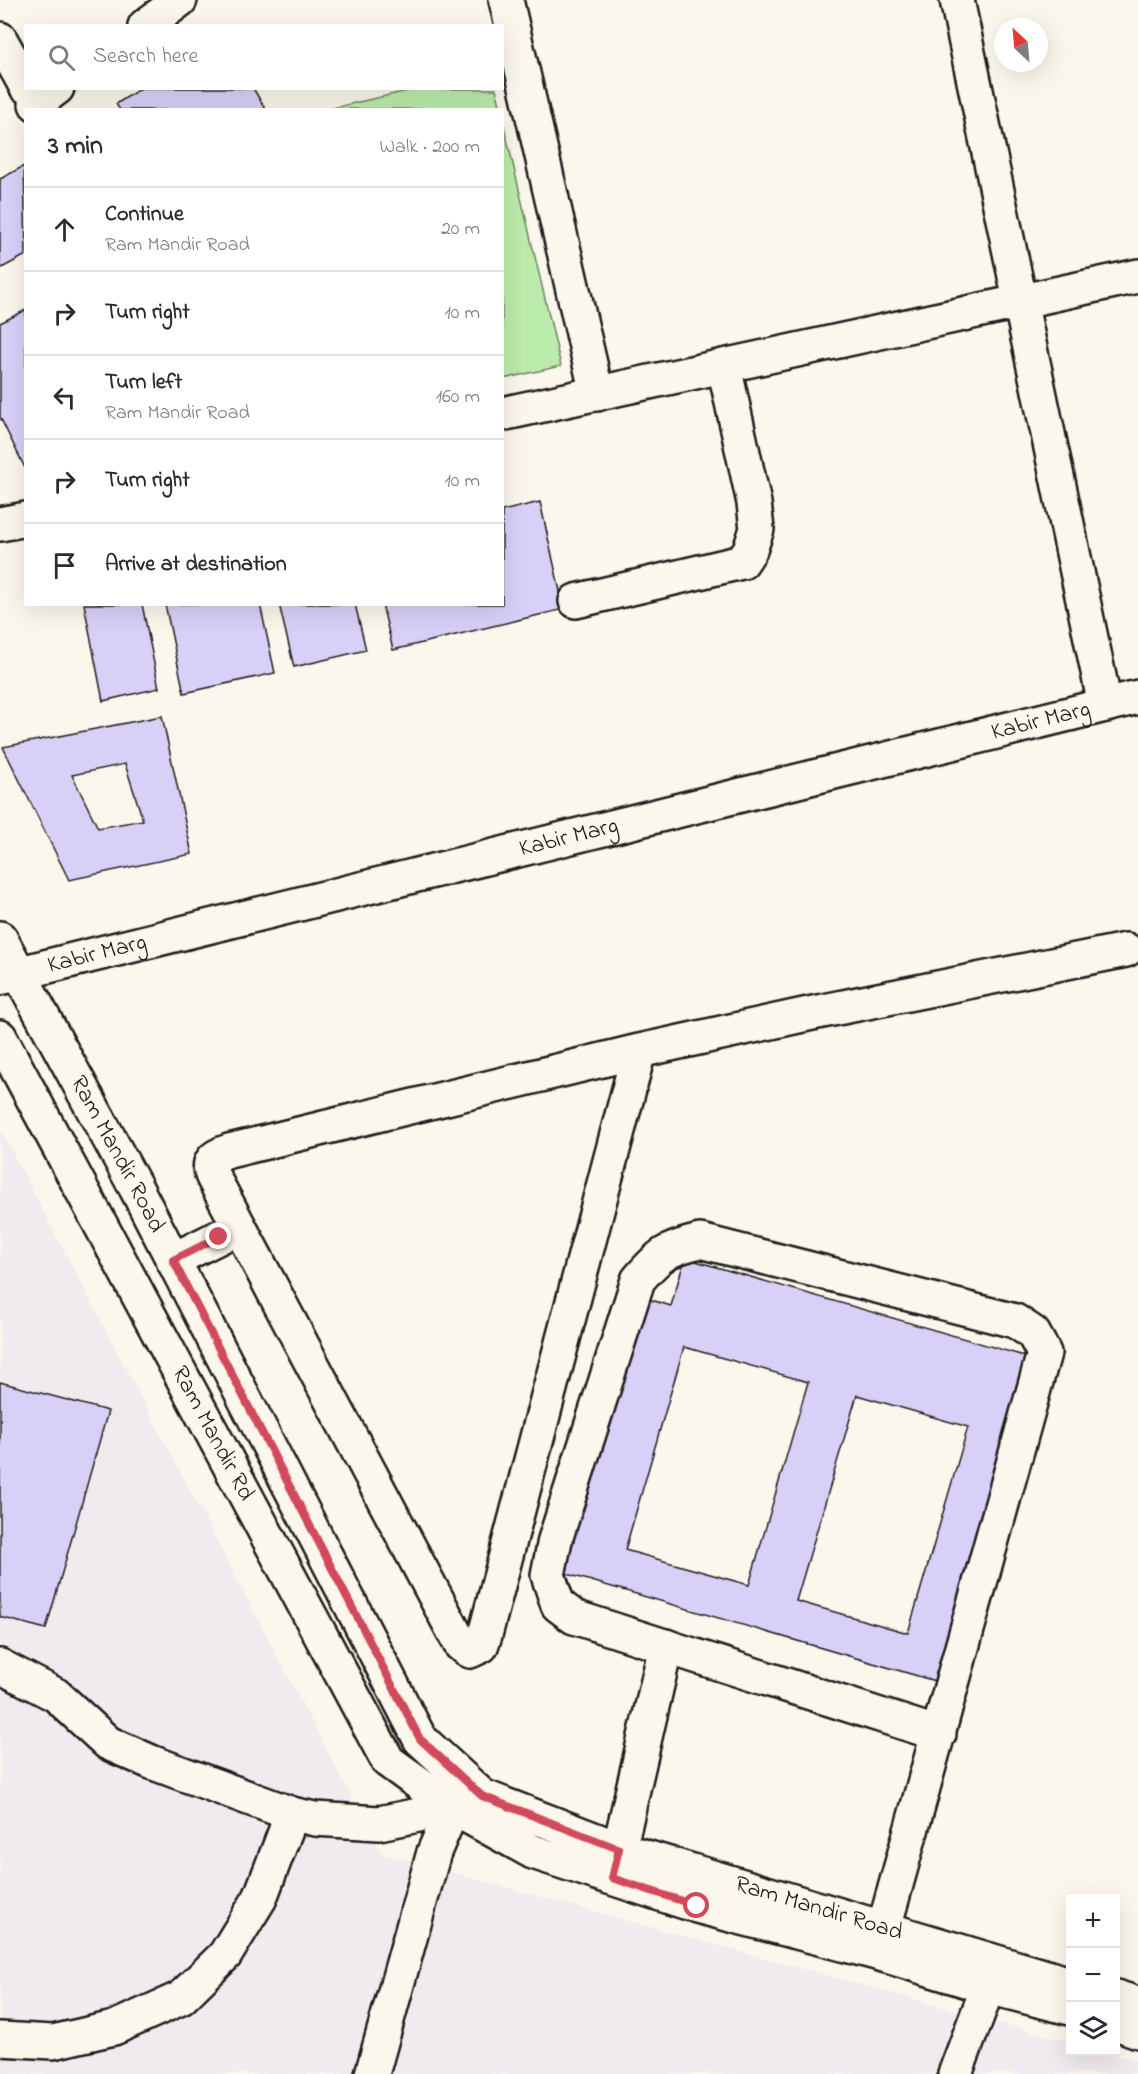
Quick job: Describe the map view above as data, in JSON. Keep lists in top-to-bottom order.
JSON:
{
  "streets": {
    "street": ["Kabir Marg", "Ram Mandir Road", "Ram Mandir Rd"]
  },
  "crossings": [
    ["Kabir Marg", "Ram Mandir Road"],
    ["Ram Mandir Road", "Ram Mandir Rd"]
  ],
  "north": "top left",
  "page": {
    "search": "Search here",
    "heading": ["3 min", "Walk · 200 m"],
    "list": [
      ["Continue", "Ram Mandir Road", "20 m"],
      ["Turn right", "10 m"],
      ["Turn left", "Ram Mandir Road", "160 m"],
      ["Turn right", "10 m"],
      "Arrive at destination"
    ],
    "map_buttons": ["+", "−"]
  }
}
